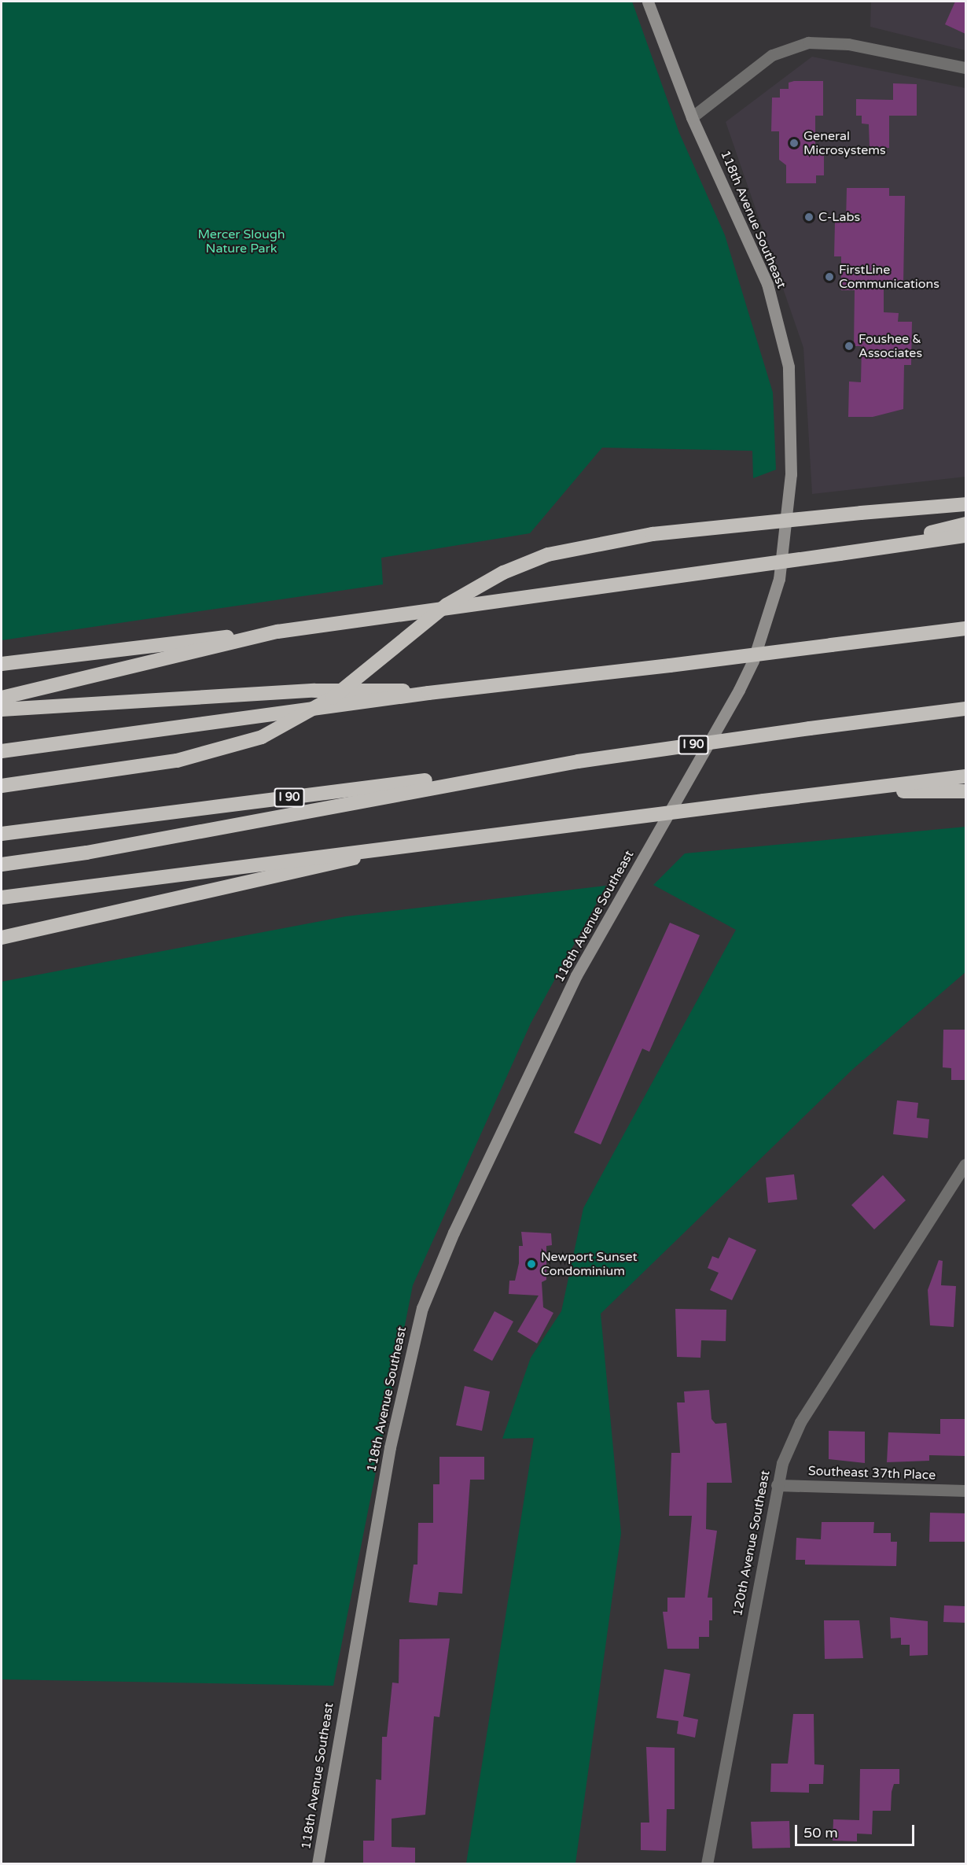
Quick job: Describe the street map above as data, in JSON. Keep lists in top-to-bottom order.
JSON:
{
  "streets": {
    "highway": ["I 90"],
    "street": ["118th Avenue Southeast", "Southeast 37th Place", "120th Avenue Southeast"]
  },
  "crossings": [
    ["Southeast 37th Place", "120th Avenue Southeast"]
  ],
  "parks": ["Mercer Slough Nature Park"],
  "places": [
    "General Microsystems",
    "C-Labs",
    "FirstLine Communications",
    "Foushee & Associates",
    "Newport Sunset Condominium"
  ],
  "scale_bar": "50 m"
}
